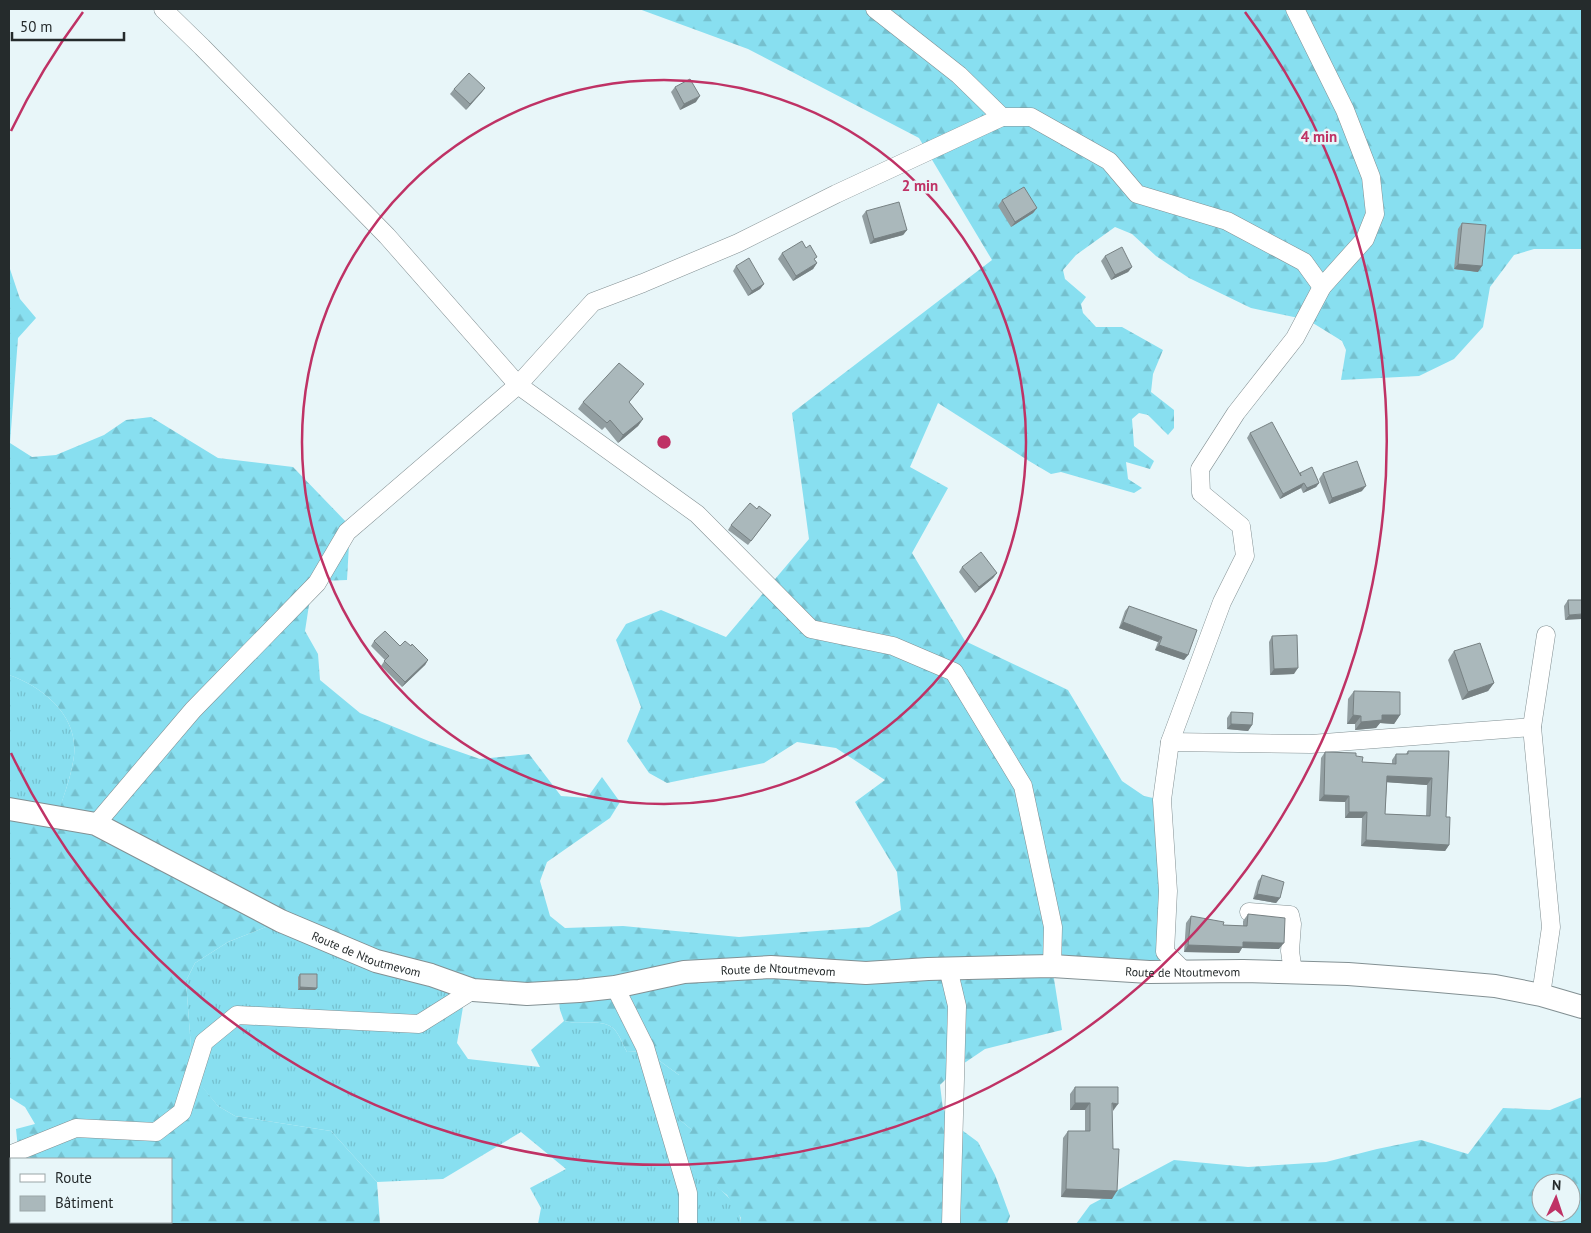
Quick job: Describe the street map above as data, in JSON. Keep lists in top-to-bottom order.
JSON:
{
  "streets": {
    "street": ["Route de Ntoutmevom"]
  },
  "legend": ["Route", "Bâtiment"],
  "scale_bar": "50 m",
  "north": "top",
  "rings": ["4 min", "2 min"]
}
